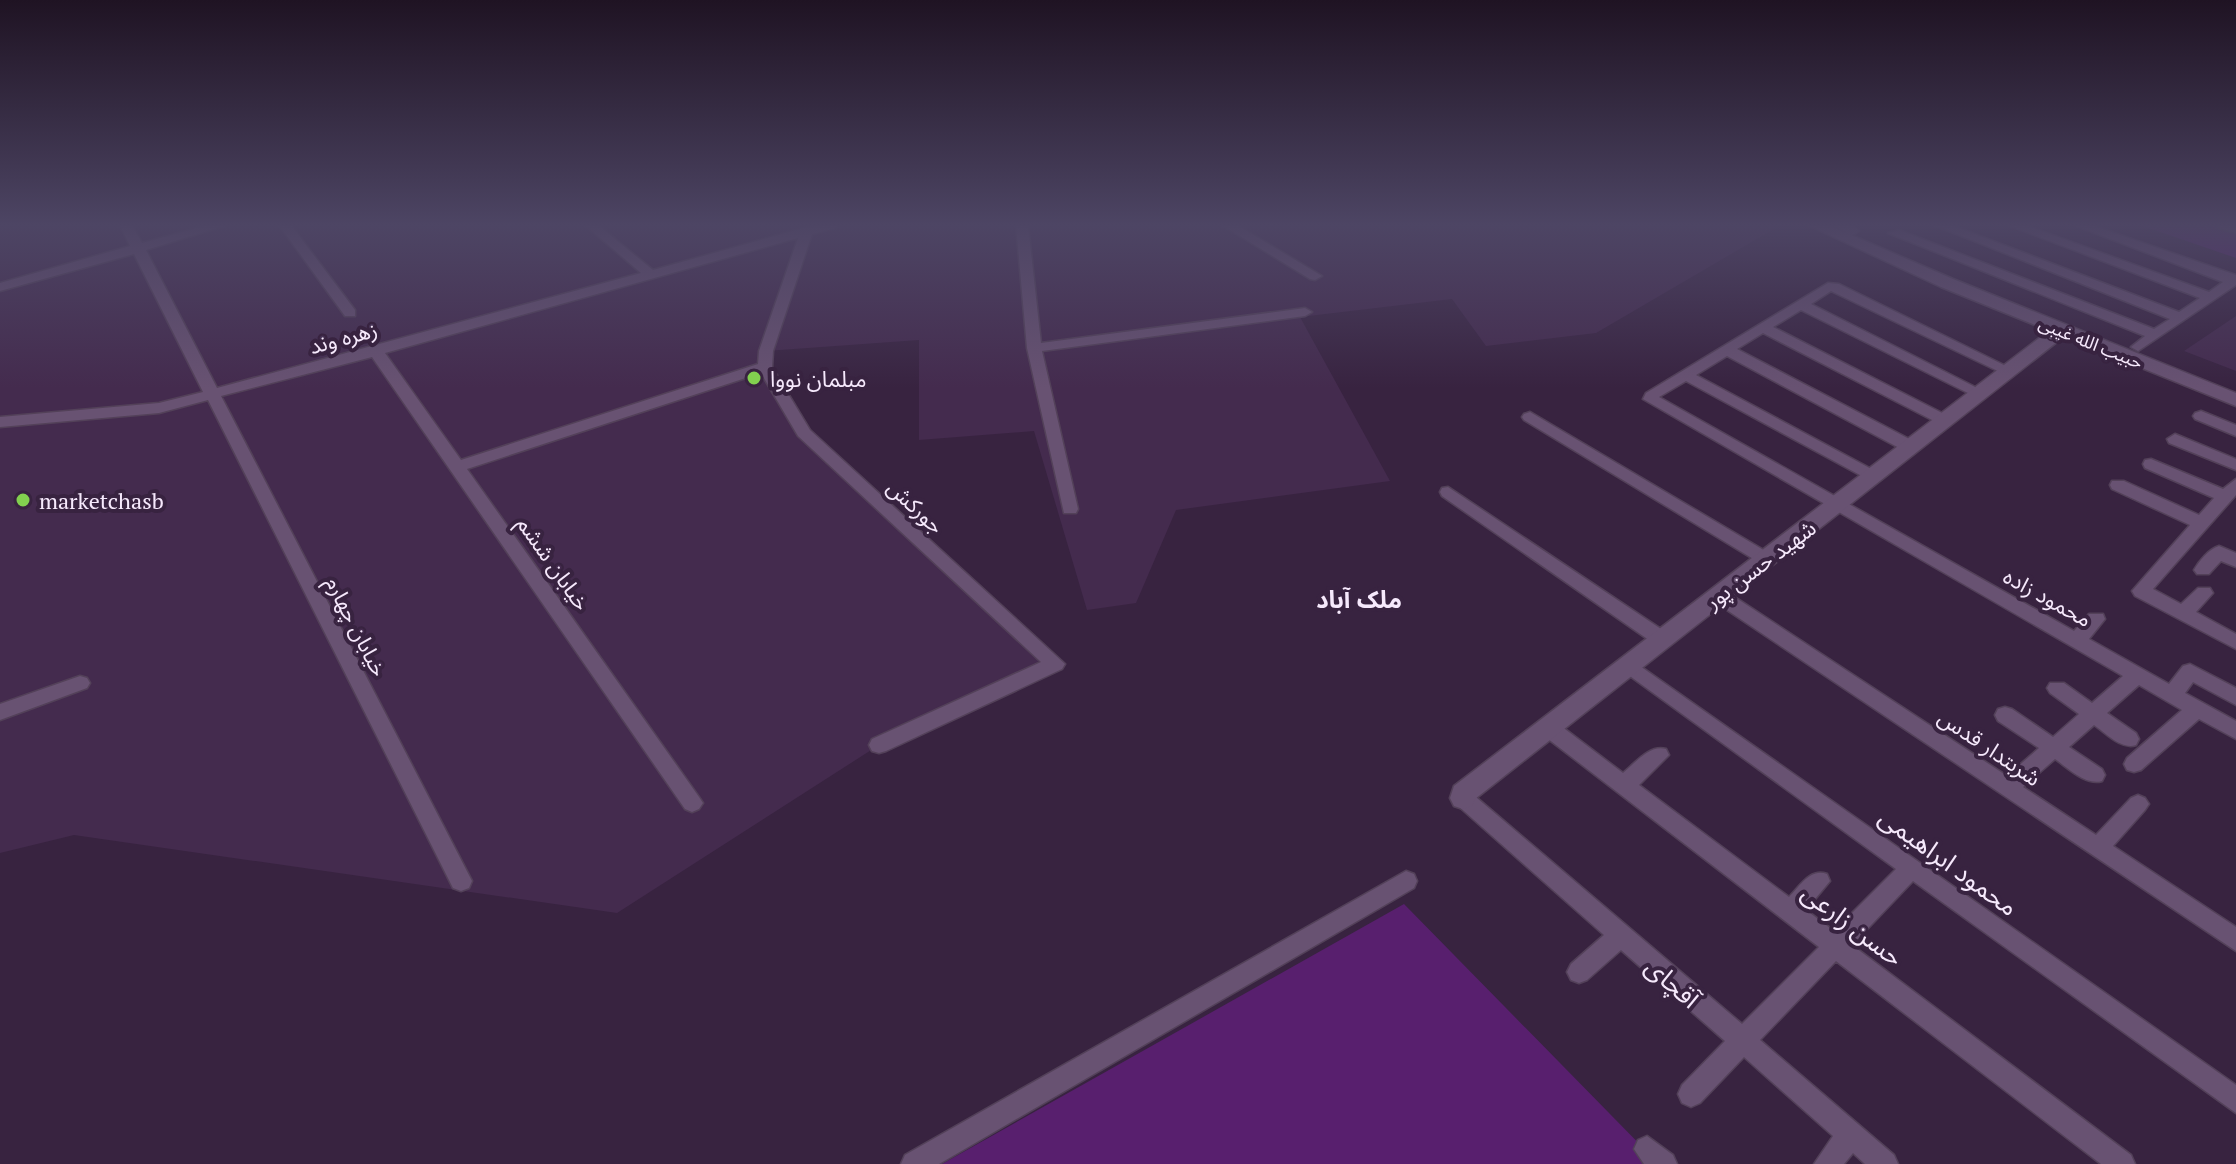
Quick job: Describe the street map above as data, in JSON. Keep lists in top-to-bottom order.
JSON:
{
  "streets": {
    "street": [
      "زهره وند",
      "حبیب الله غیبی",
      "جورکش",
      "خیابان ششم",
      "شهید حسن پور",
      "محمود زاده",
      "خیابان چهارم",
      "شربتدار قدس",
      "محمود ابراهیمی",
      "حسن زارعی",
      "آقچای"
    ]
  },
  "crossings": [
    ["زهره وند", "خیابان ششم"],
    ["زهره وند", "خیابان چهارم"],
    ["حبیب الله غیبی", "شهید حسن پور"],
    ["شهید حسن پور", "محمود زاده"],
    ["شهید حسن پور", "شربتدار قدس"],
    ["شهید حسن پور", "محمود ابراهیمی"],
    ["شهید حسن پور", "حسن زارعی"],
    ["شهید حسن پور", "آقچای"]
  ],
  "districts": ["ملک آباد"],
  "places": ["مبلمان نووا", "marketchasb"]
}
